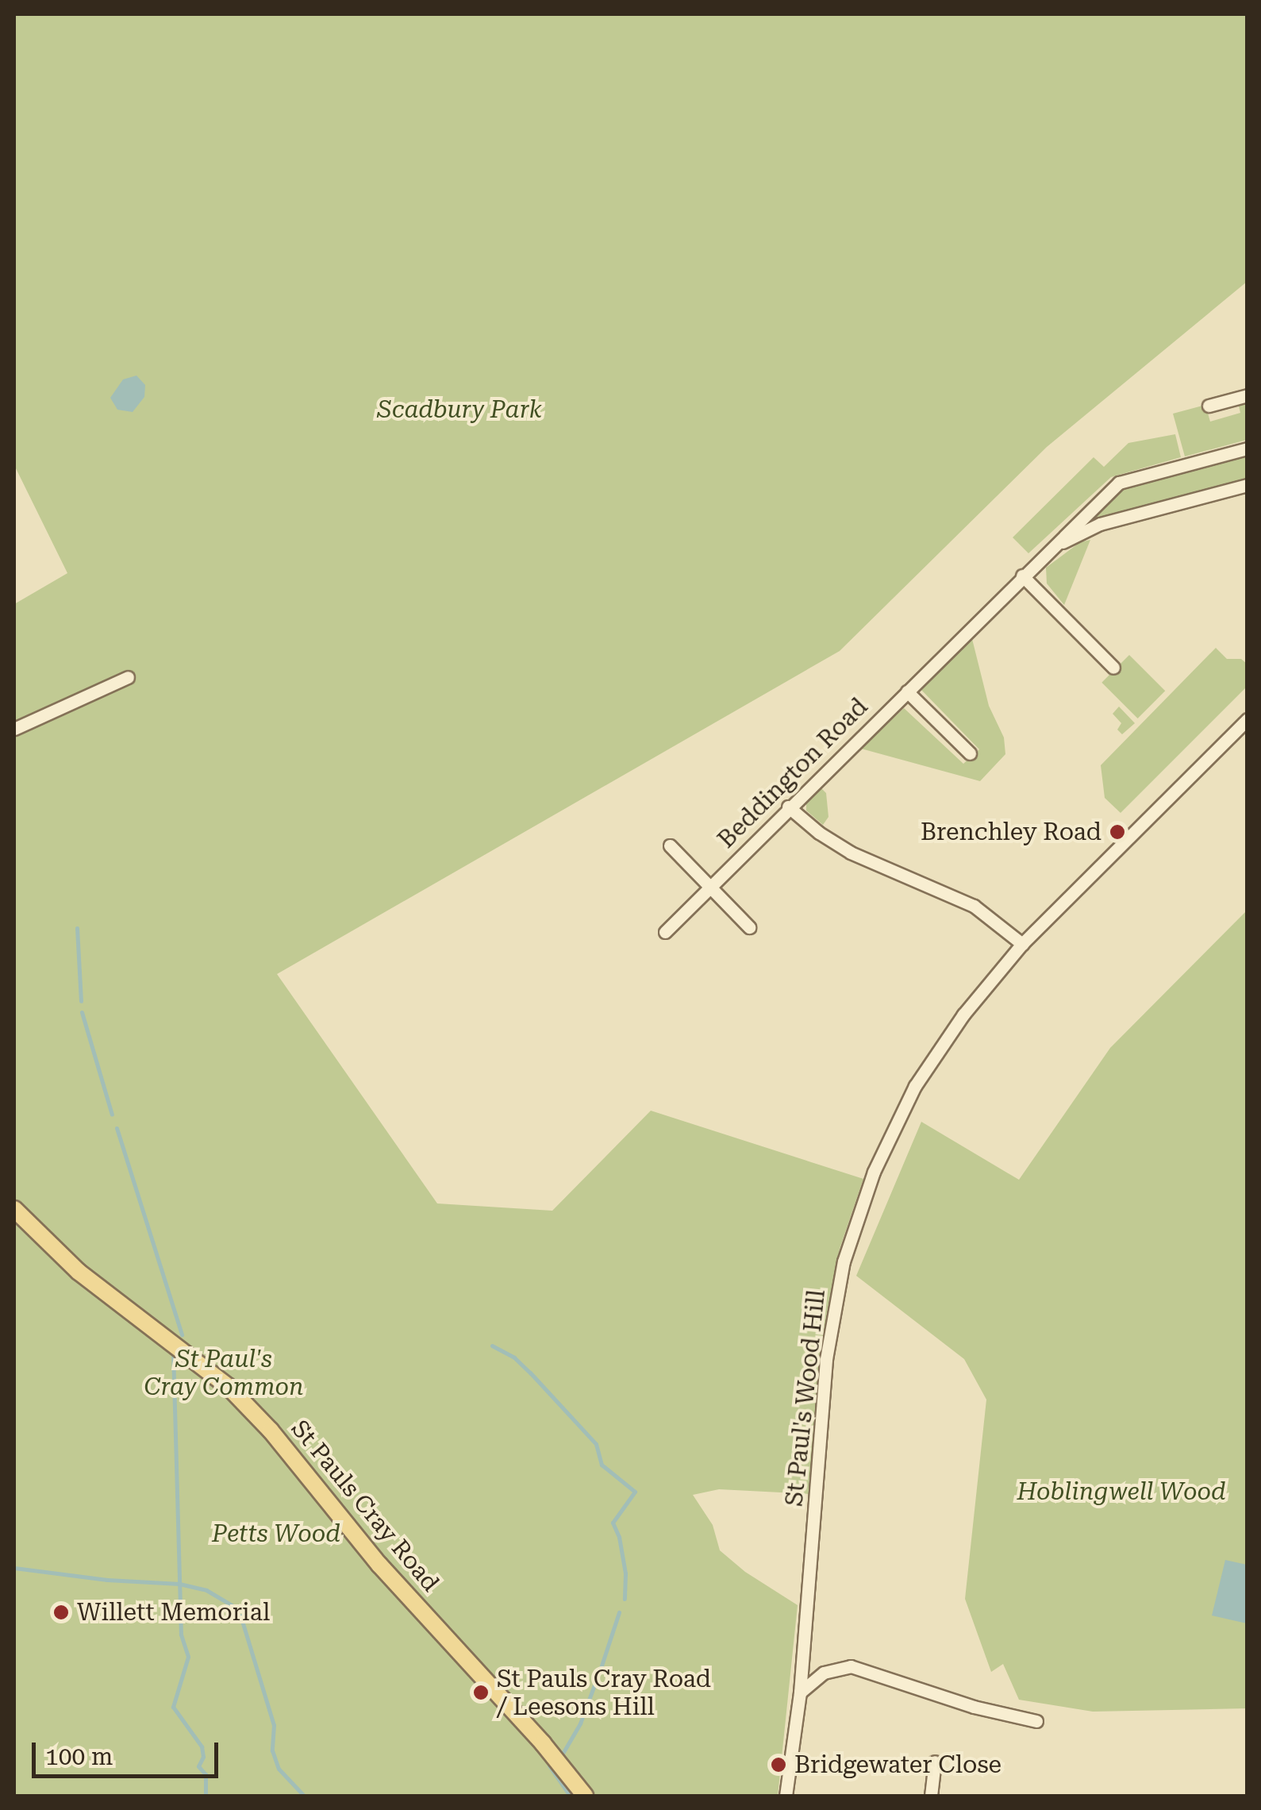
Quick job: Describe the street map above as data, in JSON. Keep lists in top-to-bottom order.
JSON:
{
  "streets": {
    "main road": ["St Pauls Cray Road"],
    "street": ["Beddington Road", "St Paul's Wood Hill"]
  },
  "parks": [
    "Scadbury Park",
    "St Paul's Cray Common",
    "Hoblingwell Wood",
    "Petts Wood"
  ],
  "places": [
    "Brenchley Road",
    "Willett Memorial",
    "St Pauls Cray Road / Leesons Hill",
    "Bridgewater Close"
  ],
  "scale_bar": "100 m"
}
